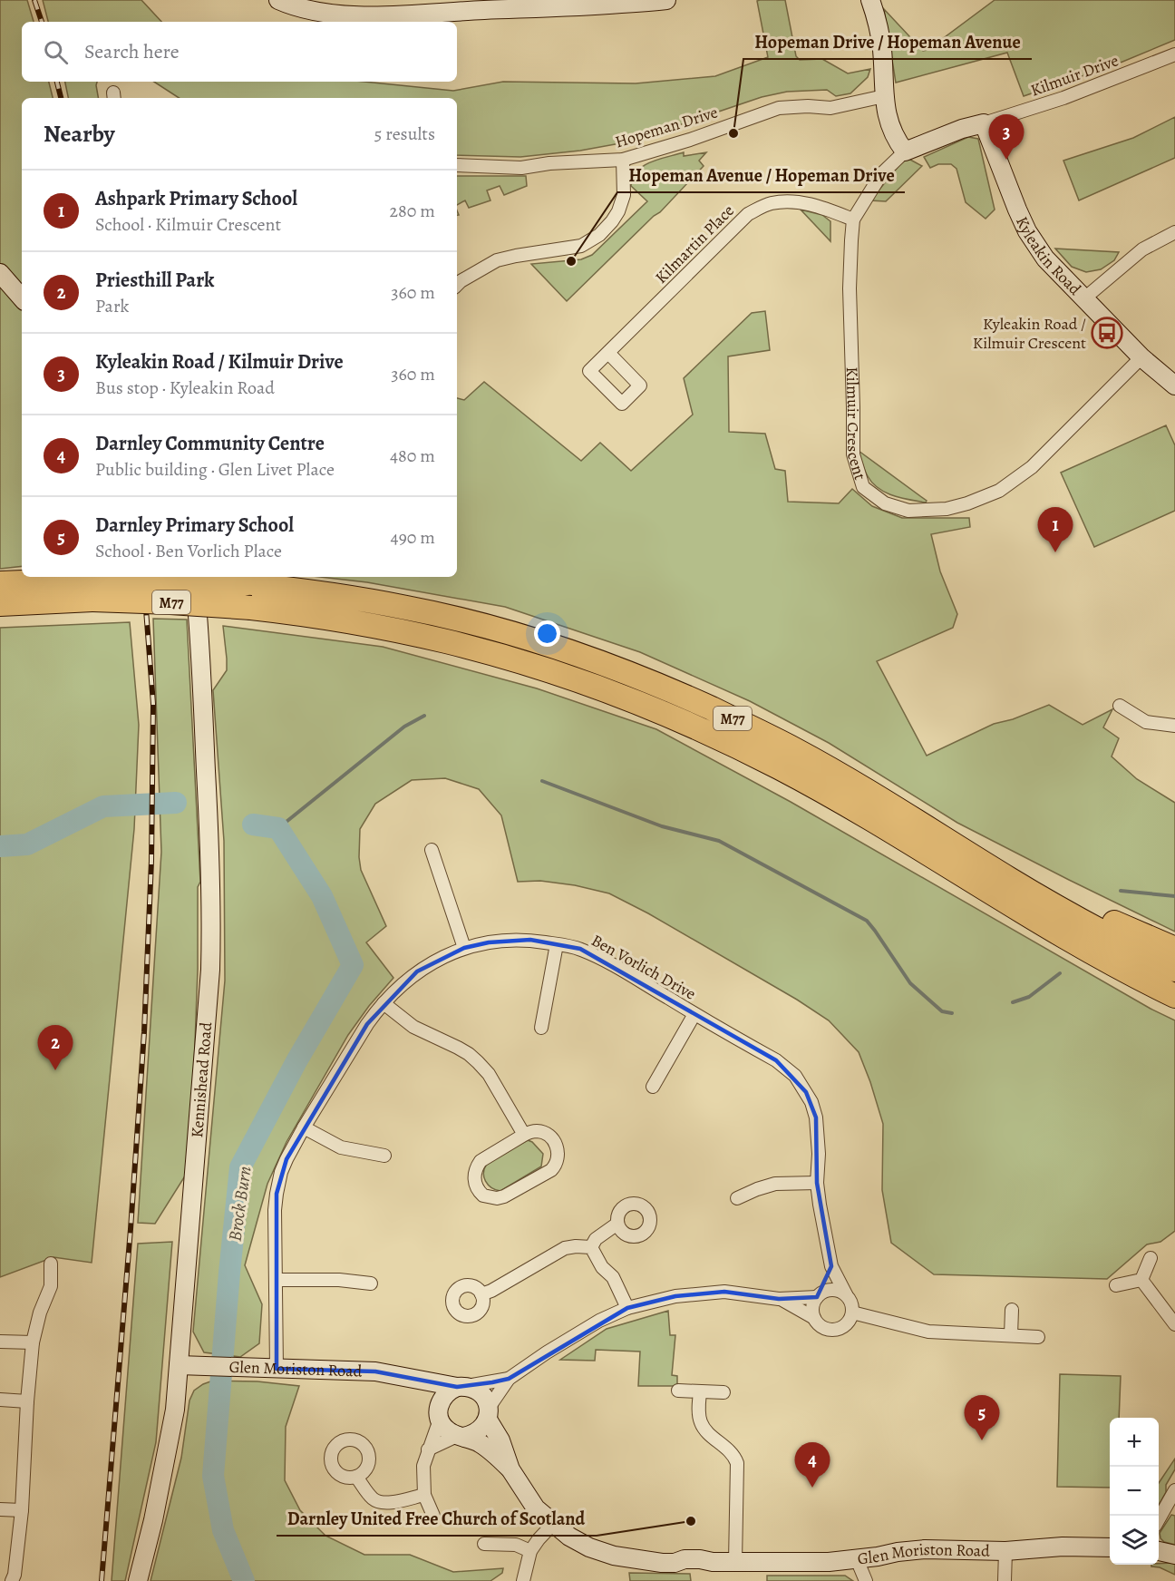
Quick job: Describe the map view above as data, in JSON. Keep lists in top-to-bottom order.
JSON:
{
  "streets": {
    "highway": ["M77"],
    "street": [
      "Kilmuir Drive",
      "Hopeman Drive",
      "Kilmartin Place",
      "Kyleakin Road",
      "Kilmuir Crescent",
      "Ben Vorlich Drive",
      "Kennishead Road",
      "Glen Moriston Road"
    ]
  },
  "crossings": [
    ["Kilmuir Drive", "Kyleakin Road"],
    ["Kilmuir Drive", "Kilmuir Crescent"],
    ["Kilmartin Place", "Kilmuir Crescent"],
    ["Kyleakin Road", "Kilmuir Crescent"],
    ["Ben Vorlich Drive", "Glen Moriston Road"],
    ["Kennishead Road", "Glen Moriston Road"]
  ],
  "water": ["Brock Burn"],
  "places": {
    "other": ["Hopeman Drive / Hopeman Avenue", "Hopeman Avenue / Hopeman Drive", "Darnley United Free Church of Scotland"],
    "bus stop": ["Kyleakin Road / Kilmuir Crescent"]
  },
  "page": {
    "search": "Search here",
    "heading": ["Nearby", "5 results"],
    "pins": [
      "3",
      "1",
      "2",
      "5",
      "4"
    ],
    "list": [
      {
        "mark": "1",
        "name": "Ashpark Primary School",
        "note": "School · Kilmuir Crescent",
        "value": "280 m"
      },
      {
        "mark": "2",
        "name": "Priesthill Park",
        "note": "Park",
        "value": "360 m"
      },
      {
        "mark": "3",
        "name": "Kyleakin Road / Kilmuir Drive",
        "note": "Bus stop · Kyleakin Road",
        "value": "360 m"
      },
      {
        "mark": "4",
        "name": "Darnley Community Centre",
        "note": "Public building · Glen Livet Place",
        "value": "480 m"
      },
      {
        "mark": "5",
        "name": "Darnley Primary School",
        "note": "School · Ben Vorlich Place",
        "value": "490 m"
      }
    ],
    "map_buttons": ["+", "−"]
  }
}
